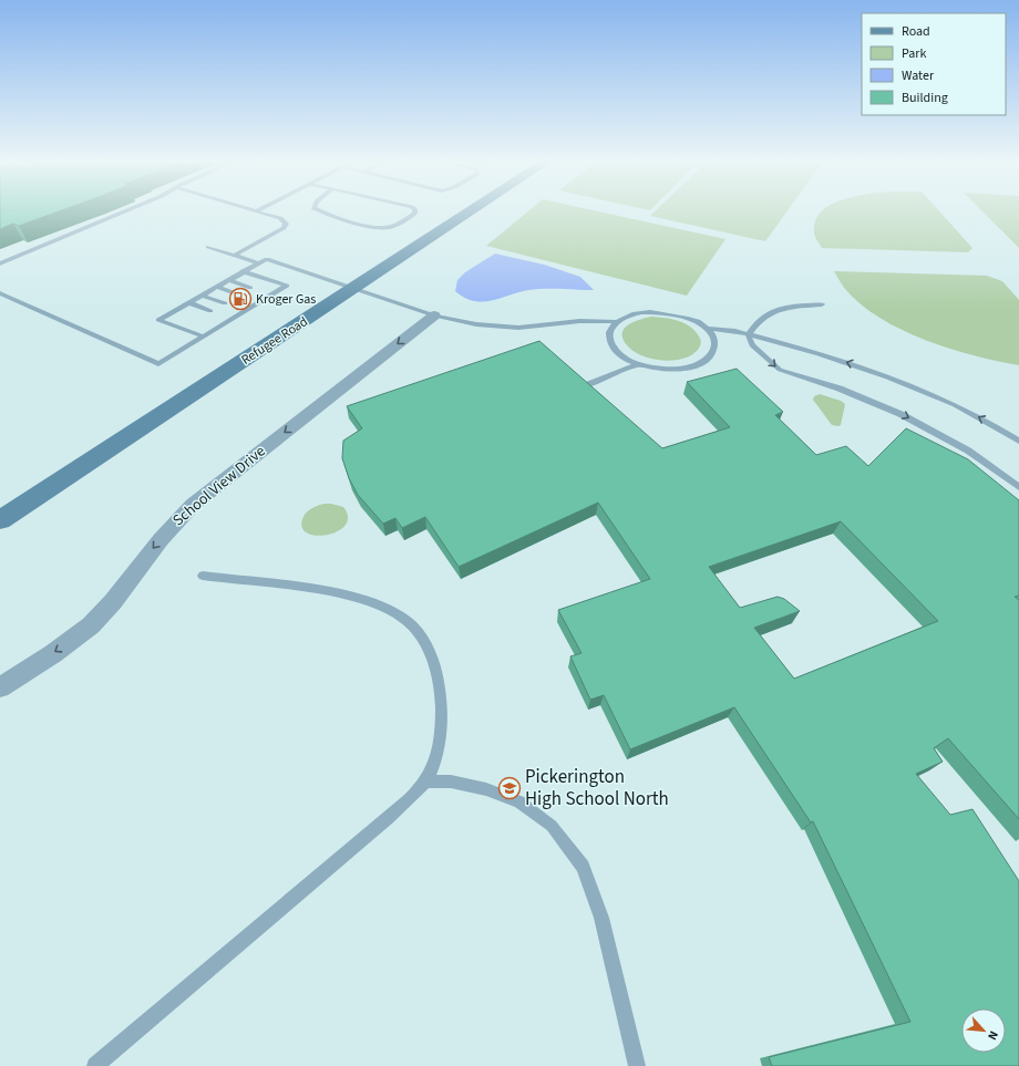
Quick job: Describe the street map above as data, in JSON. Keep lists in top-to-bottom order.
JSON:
{
  "streets": {
    "main road": ["Refugee Road"],
    "street": ["School View Drive"]
  },
  "one_way": ["School View Drive"],
  "places": {
    "fuel station": ["Kroger Gas"],
    "school or university": ["Pickerington High School North"]
  },
  "legend": [
    "Road",
    "Park",
    "Water",
    "Building"
  ],
  "north": "bottom right"
}
